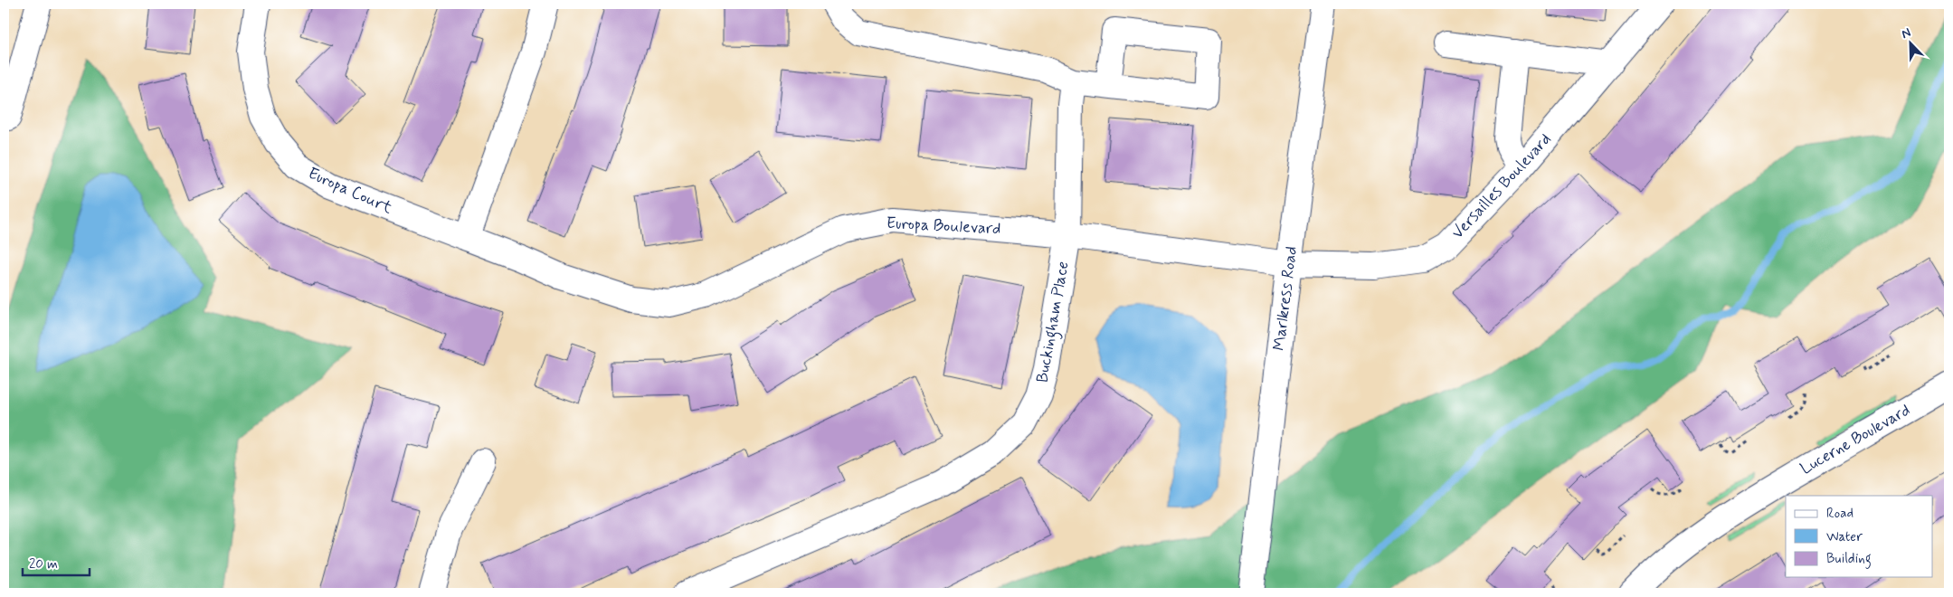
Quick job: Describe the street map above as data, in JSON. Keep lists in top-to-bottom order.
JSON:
{
  "streets": {
    "street": [
      "Versailles Boulevard",
      "Europa Court",
      "Europa Boulevard",
      "Marlkress Road",
      "Buckingham Place",
      "Lucerne Boulevard"
    ]
  },
  "crossings": [
    ["Versailles Boulevard", "Europa Boulevard"],
    ["Versailles Boulevard", "Marlkress Road"],
    ["Europa Court", "Europa Boulevard"],
    ["Europa Boulevard", "Marlkress Road"],
    ["Europa Boulevard", "Buckingham Place"]
  ],
  "legend": ["Road", "Water", "Building"],
  "scale_bar": "20 m",
  "north": "top left"
}
